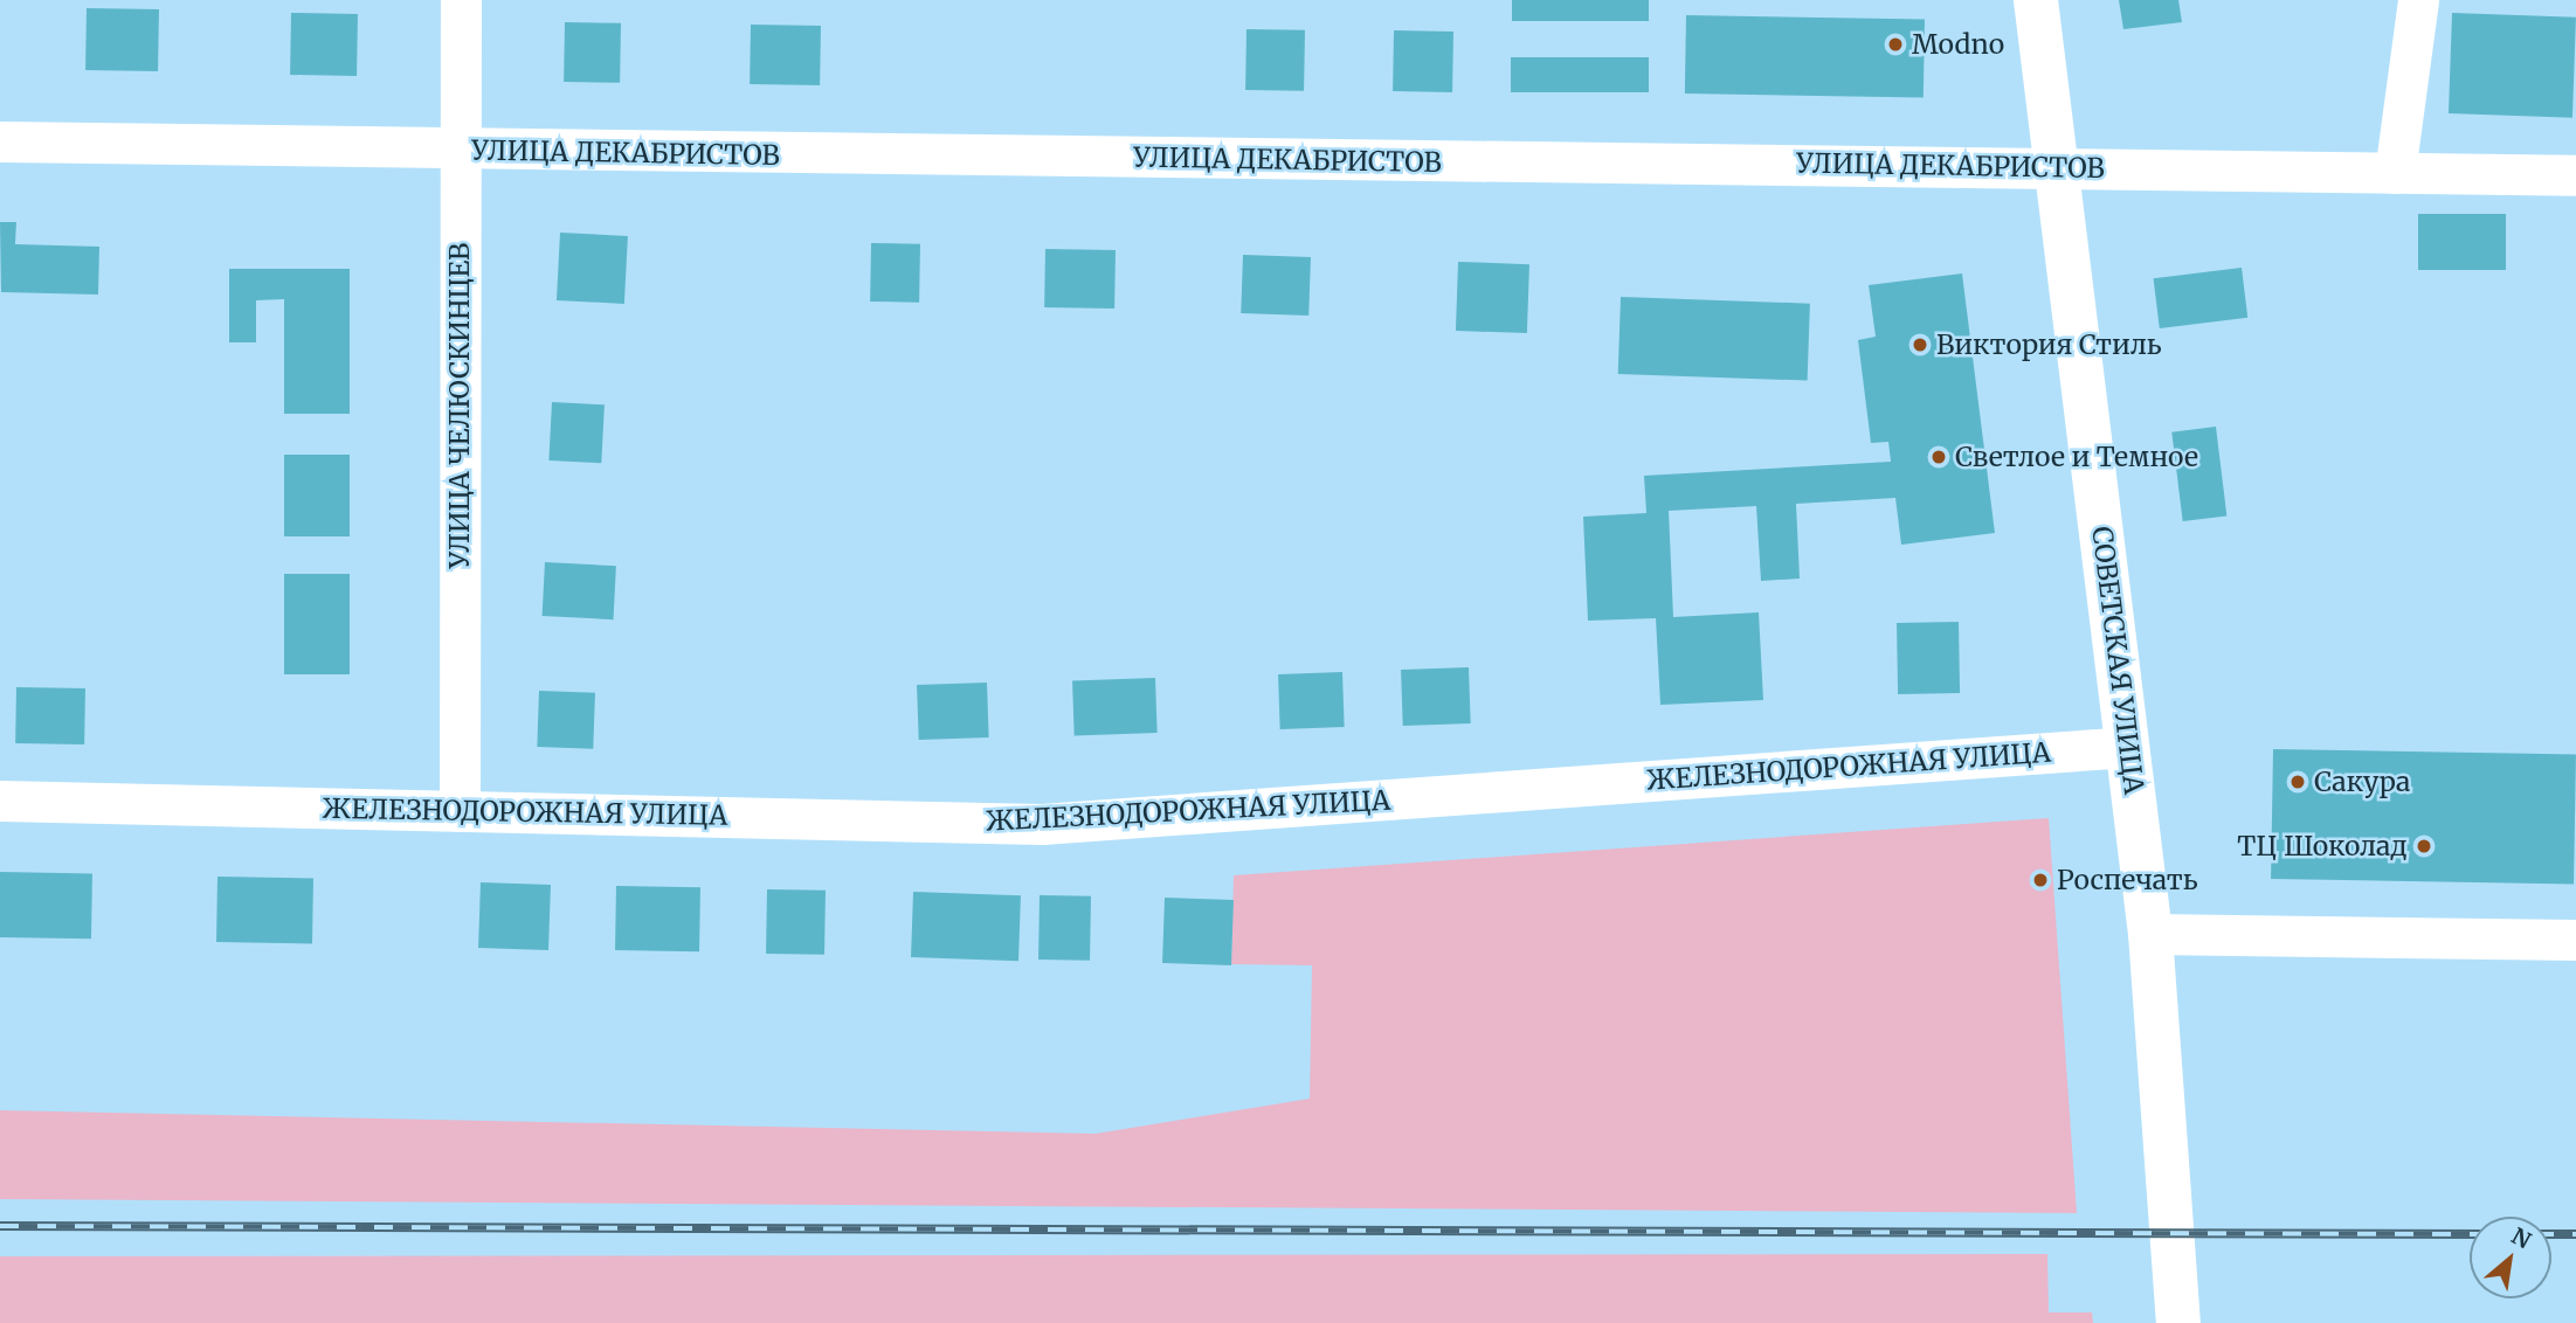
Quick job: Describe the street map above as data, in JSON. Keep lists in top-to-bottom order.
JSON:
{
  "streets": {
    "main road": ["СОВЕТСКАЯ УЛИЦА"],
    "street": ["УЛИЦА ДЕКАБРИСТОВ", "УЛИЦА ЧЕЛЮСКИНЦЕВ", "ЖЕЛЕЗНОДОРОЖНАЯ УЛИЦА"]
  },
  "crossings": [
    ["УЛИЦА ДЕКАБРИСТОВ", "УЛИЦА ЧЕЛЮСКИНЦЕВ"],
    ["УЛИЦА ДЕКАБРИСТОВ", "СОВЕТСКАЯ УЛИЦА"],
    ["УЛИЦА ЧЕЛЮСКИНЦЕВ", "ЖЕЛЕЗНОДОРОЖНАЯ УЛИЦА"],
    ["СОВЕТСКАЯ УЛИЦА", "ЖЕЛЕЗНОДОРОЖНАЯ УЛИЦА"]
  ],
  "places": [
    "Modno",
    "Виктория Стиль",
    "Светлое и Темное",
    "Сакура",
    "ТЦ Шоколад",
    "Роспечать"
  ],
  "north": "top right"
}
